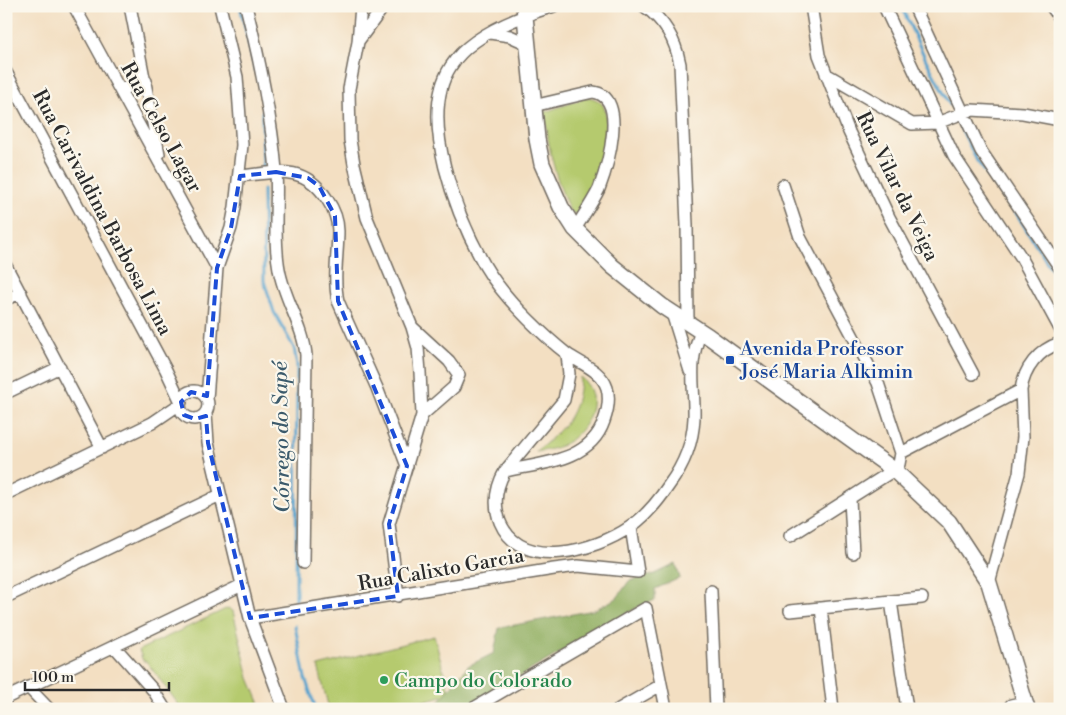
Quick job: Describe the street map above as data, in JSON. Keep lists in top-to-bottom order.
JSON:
{
  "streets": {
    "street": [
      "Rua Celso Lagar",
      "Rua Vilar da Veiga",
      "Rua Carivaldina Barbosa Lima",
      "Rua Calixto Garcia"
    ]
  },
  "water": ["Córrego do Sapé"],
  "places": {
    "transit": ["Avenida Professor José Maria Alkimin"],
    "other": ["Campo do Colorado"]
  },
  "scale_bar": "100 m"
}
